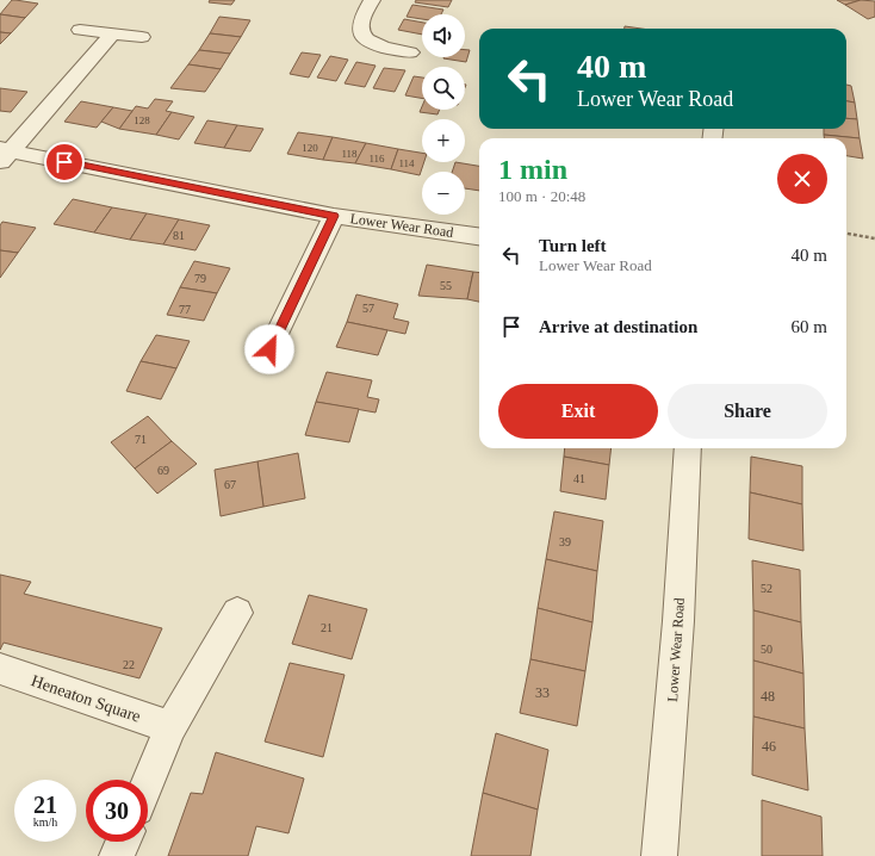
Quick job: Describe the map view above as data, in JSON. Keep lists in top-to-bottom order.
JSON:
{
  "streets": {
    "street": ["Lower Wear Road", "Heneaton Square"]
  },
  "house_numbers": [
    "128",
    "120",
    "118",
    "116",
    "114",
    "81",
    "79",
    "55",
    "57",
    "77",
    "71",
    "69",
    "41",
    "67",
    "39",
    "52",
    "21",
    "50",
    "22",
    "33",
    "48",
    "46"
  ],
  "page": {
    "map_buttons": ["+", "−"],
    "turn": ["40 m", "Lower Wear Road"],
    "heading": ["1 min", "100 m · 20:48"],
    "list": [
      {
        "name": "Turn left",
        "note": "Lower Wear Road",
        "value": "40 m"
      },
      {
        "name": "Arrive at destination",
        "value": "60 m"
      }
    ],
    "buttons": ["Exit", "Share"],
    "speed": "21 km/h",
    "limit": "30"
  }
}
